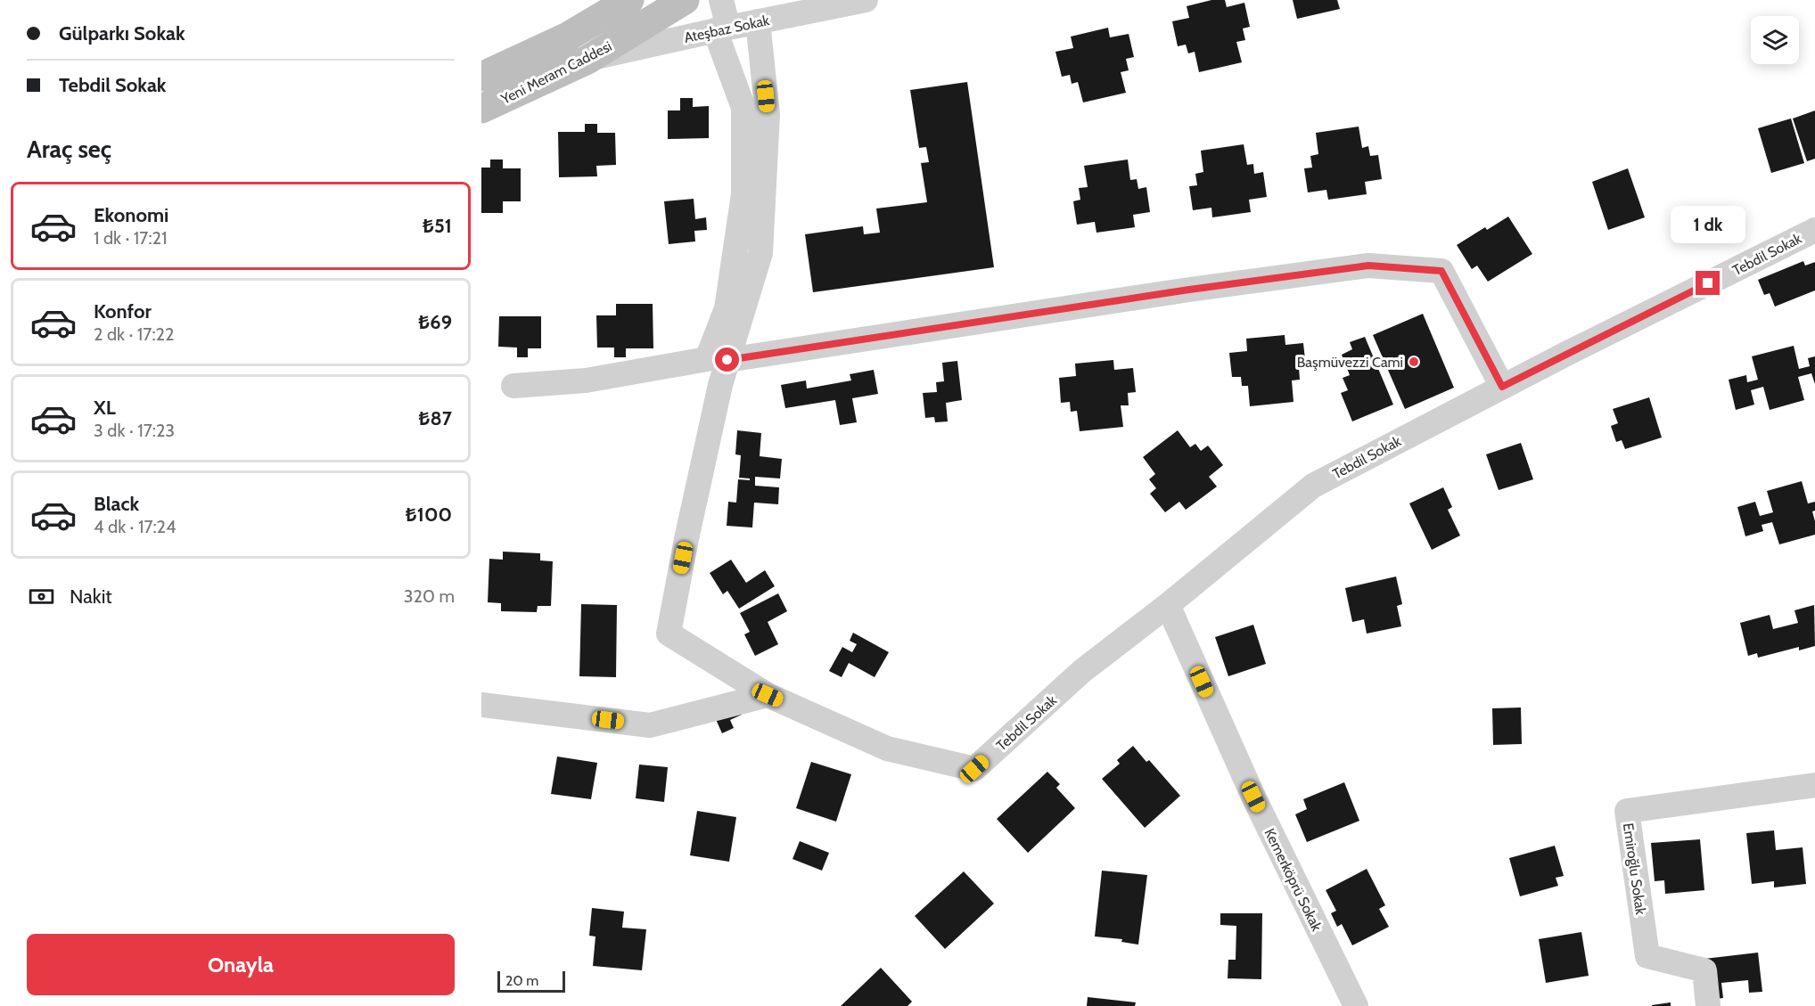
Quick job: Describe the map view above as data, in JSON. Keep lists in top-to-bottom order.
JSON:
{
  "streets": {
    "main road": ["Yeni Meram Caddesi"],
    "street": [
      "Ateşbaz Sokak",
      "Tebdil Sokak",
      "Emiroğlu Sokak",
      "Kemerköprü Sokak"
    ]
  },
  "crossings": [
    ["Ateşbaz Sokak", "Yeni Meram Caddesi"],
    ["Tebdil Sokak", "Kemerköprü Sokak"]
  ],
  "places": ["Başmüvezzi Cami"],
  "scale_bar": "20 m",
  "page": {
    "banner": ["Gülparkı Sokak", "Tebdil Sokak"],
    "heading": "Araç seç",
    "list": [
      {
        "name": "Ekonomi",
        "note": "1 dk · 17:21",
        "value": "₺51"
      },
      {
        "name": "Konfor",
        "note": "2 dk · 17:22",
        "value": "₺69"
      },
      {
        "name": "XL",
        "note": "3 dk · 17:23",
        "value": "₺87"
      },
      {
        "name": "Black",
        "note": "4 dk · 17:24",
        "value": "₺100"
      }
    ],
    "bubble": "1 dk",
    "pay": ["Nakit", "320 m"],
    "buttons": "Onayla",
    "scale": "20 m"
  }
}
